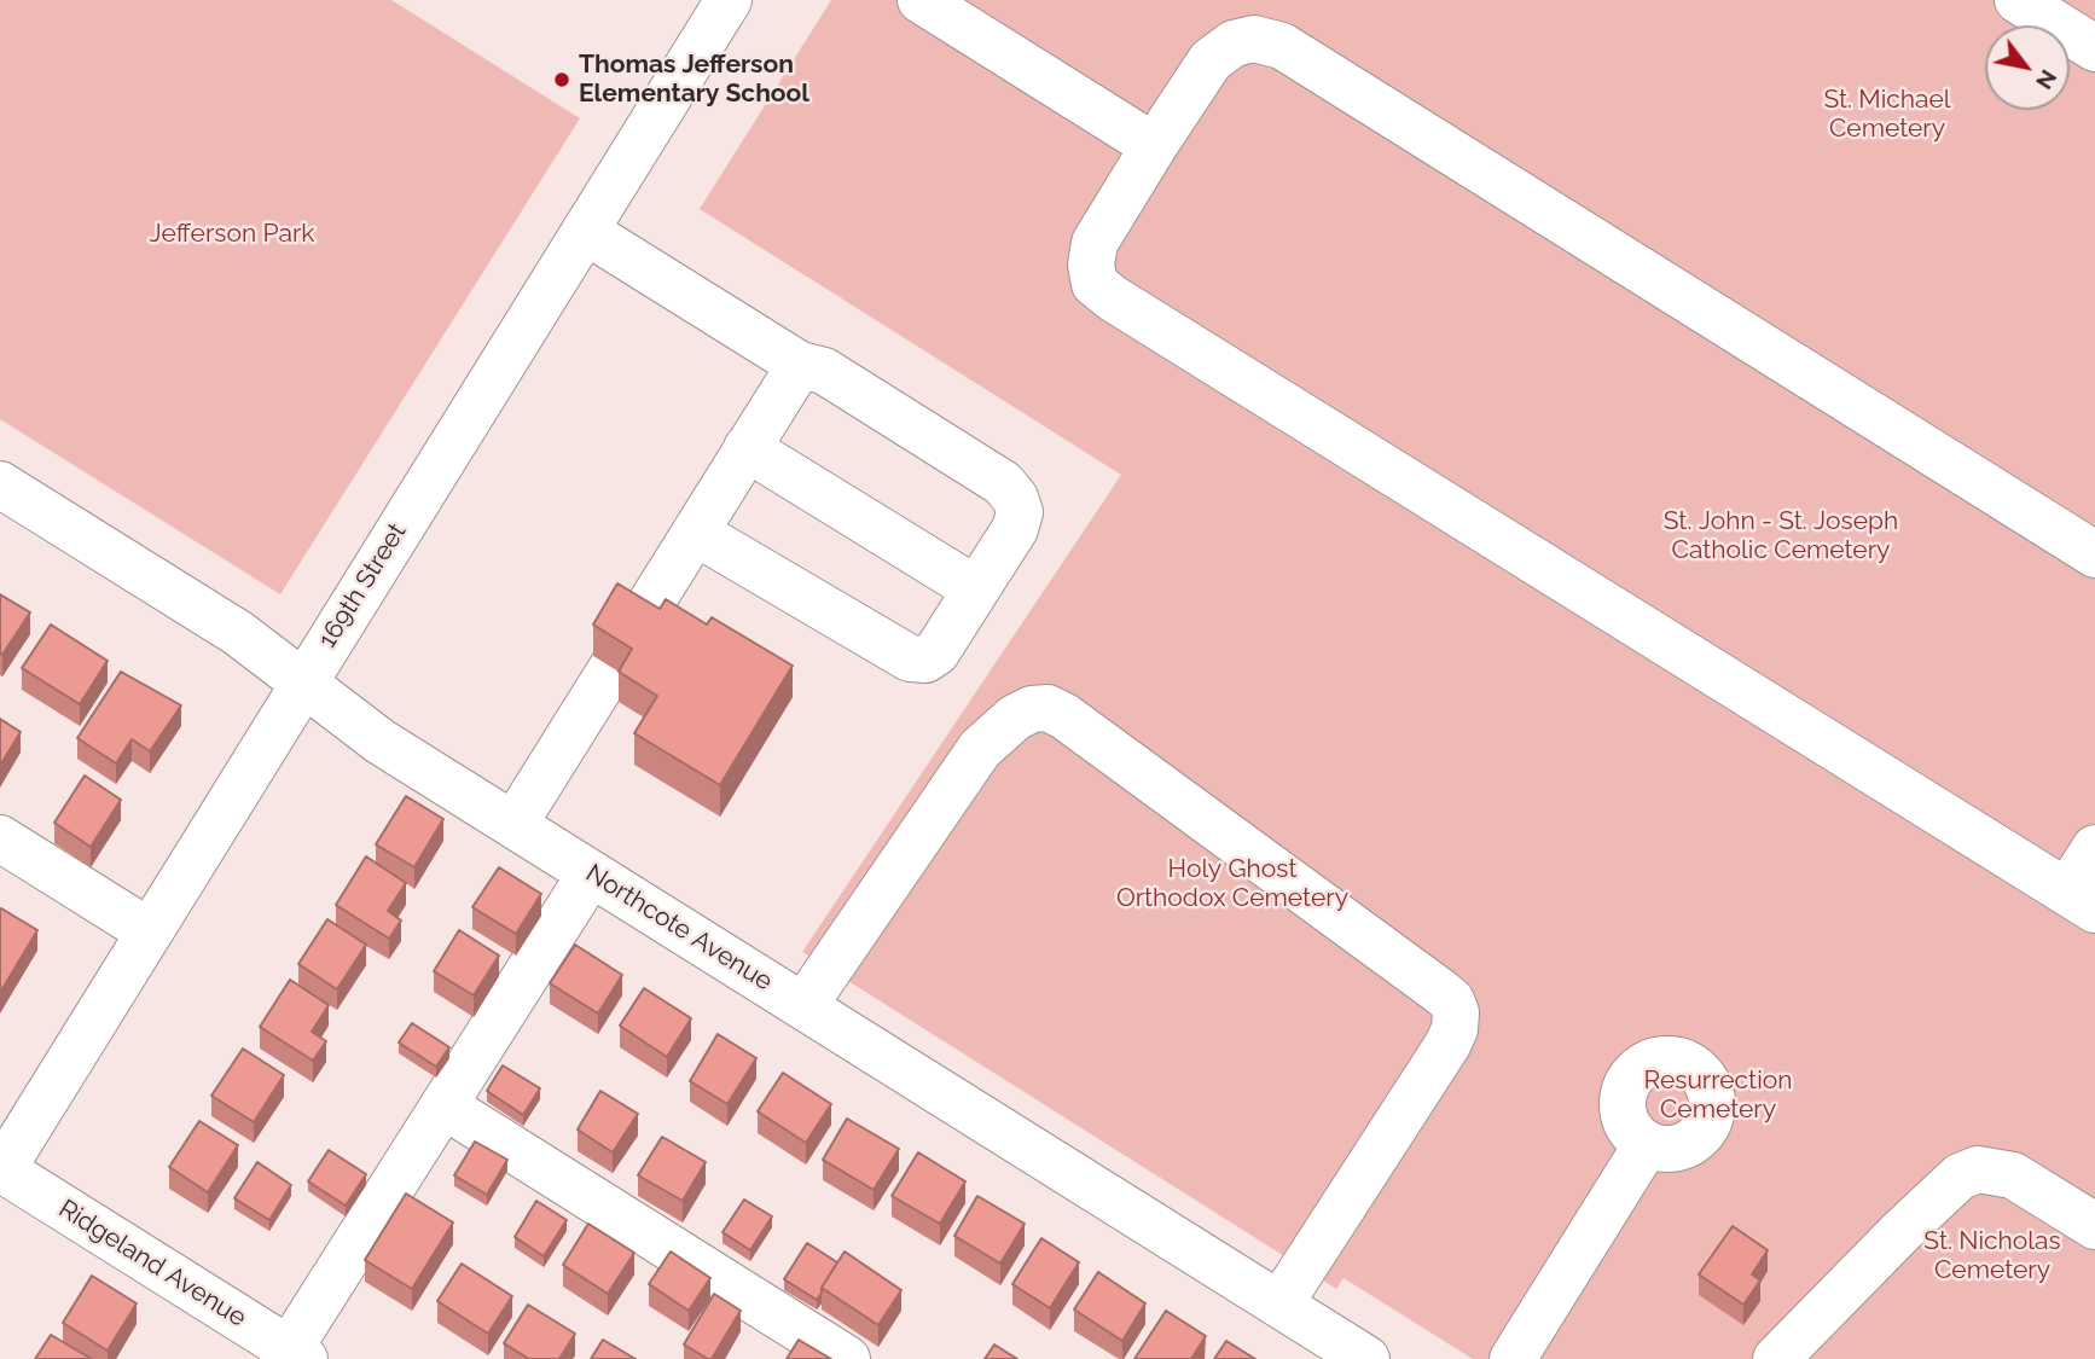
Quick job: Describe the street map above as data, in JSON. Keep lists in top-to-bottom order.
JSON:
{
  "streets": {
    "street": ["169th Street", "Northcote Avenue", "Ridgeland Avenue"]
  },
  "crossings": [
    ["169th Street", "Northcote Avenue"],
    ["169th Street", "Ridgeland Avenue"]
  ],
  "parks": [
    "St. Michael Cemetery",
    "Jefferson Park",
    "St. John - St. Joseph Catholic Cemetery",
    "Holy Ghost Orthodox Cemetery",
    "Resurrection Cemetery",
    "St. Nicholas Cemetery"
  ],
  "places": ["Thomas Jefferson Elementary School"],
  "north": "bottom right"
}
